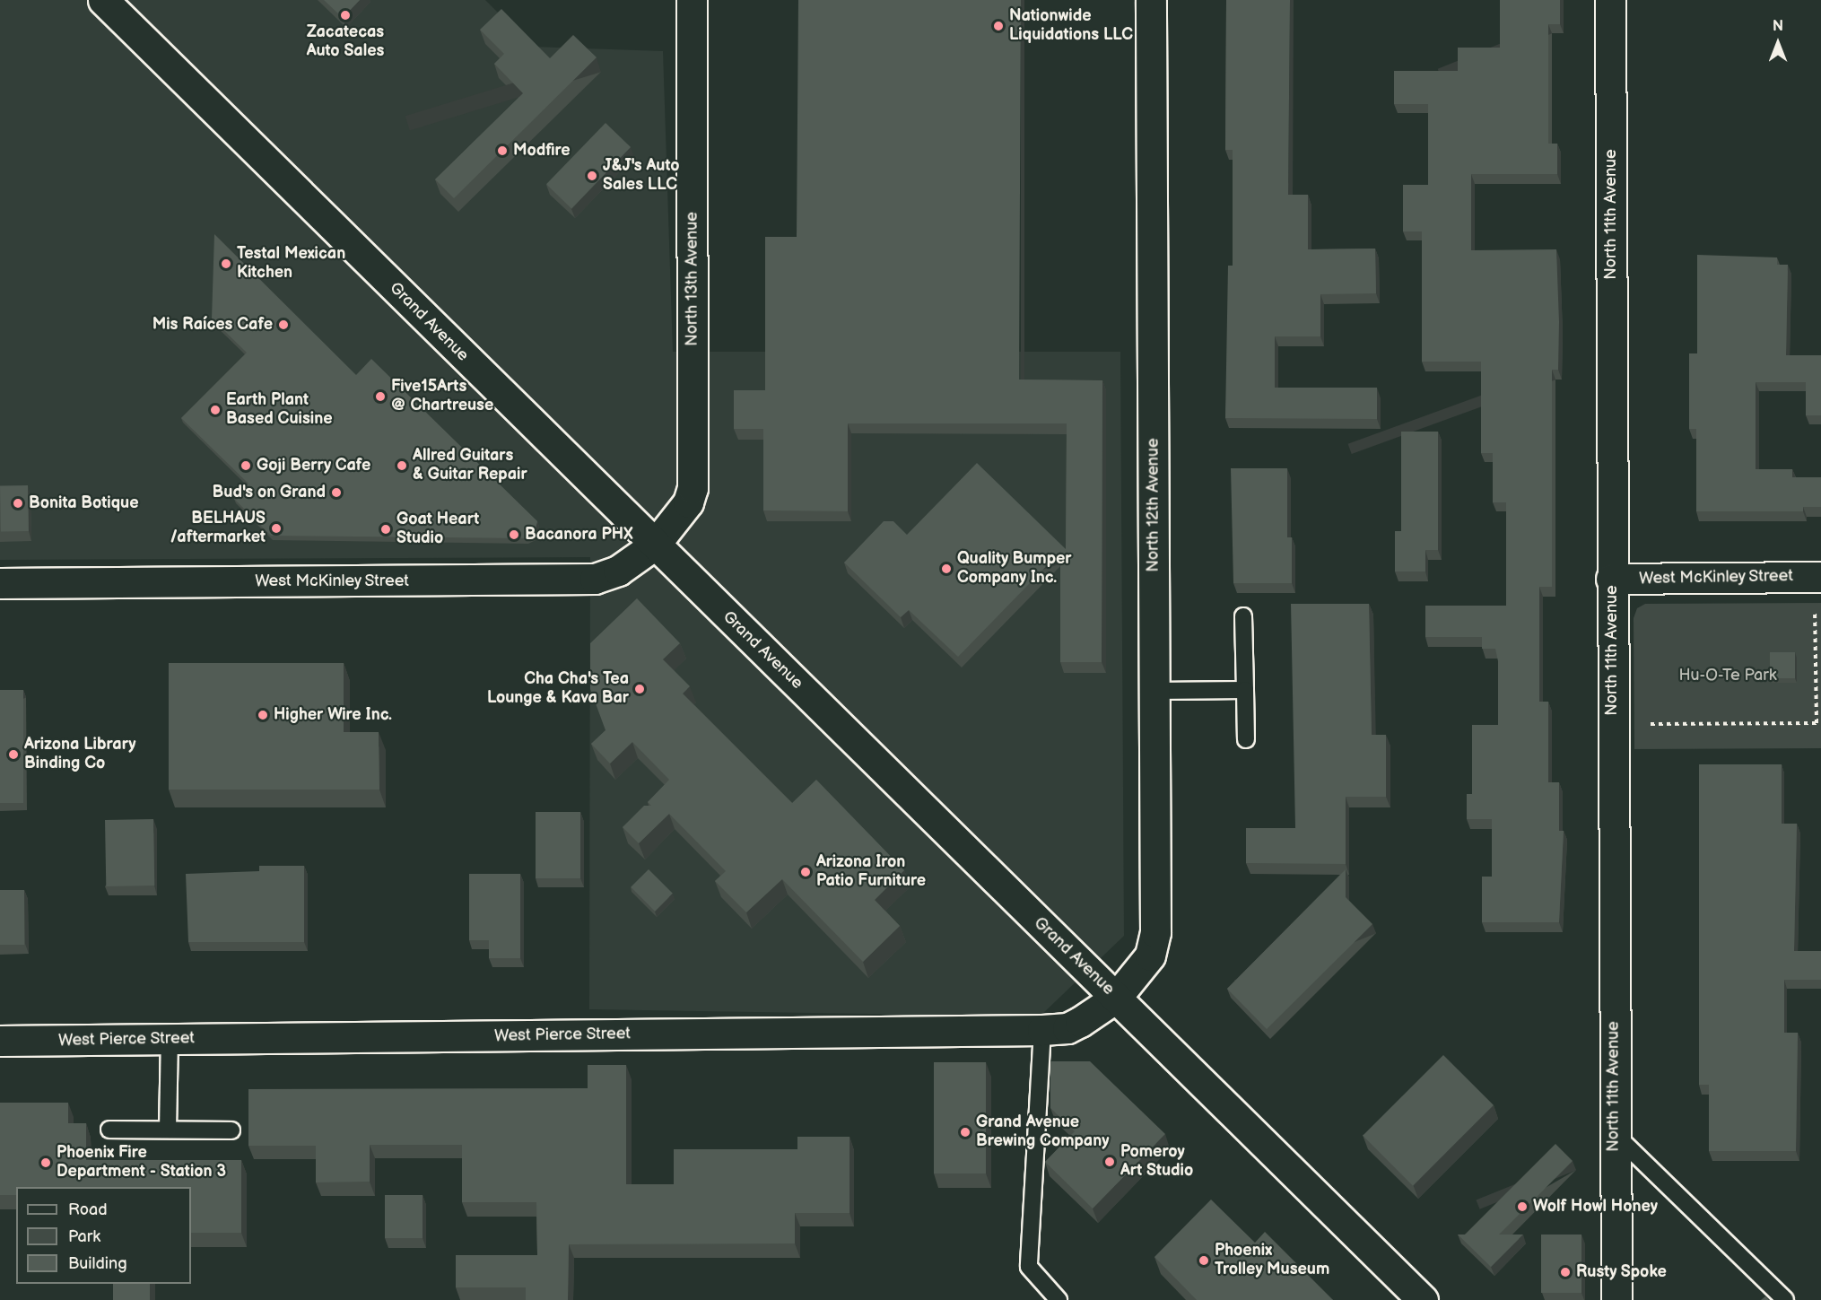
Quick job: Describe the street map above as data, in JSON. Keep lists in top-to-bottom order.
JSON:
{
  "streets": {
    "street": [
      "North 11th Avenue",
      "North 13th Avenue",
      "Grand Avenue",
      "North 12th Avenue",
      "West McKinley Street",
      "West Pierce Street"
    ]
  },
  "crossings": [
    ["North 11th Avenue", "West McKinley Street"],
    ["North 13th Avenue", "Grand Avenue"],
    ["North 13th Avenue", "West McKinley Street"],
    ["Grand Avenue", "North 12th Avenue"],
    ["Grand Avenue", "West McKinley Street"],
    ["Grand Avenue", "West Pierce Street"],
    ["North 12th Avenue", "West Pierce Street"]
  ],
  "parks": ["Hu-O-Te Park"],
  "places": [
    "Zacatecas Auto Sales",
    "Nationwide Liquidations LLC",
    "Modfire",
    "J&J's Auto Sales LLC",
    "Testal Mexican Kitchen",
    "Mis Raíces Cafe",
    "Five15Arts @ Chartreuse",
    "Earth Plant Based Cuisine",
    "Goji Berry Cafe",
    "Allred Guitars & Guitar Repair",
    "Bud's on Grand",
    "Bonita Botique",
    "BELHAUS /aftermarket",
    "Goat Heart Studio",
    "Bacanora PHX",
    "Quality Bumper Company Inc.",
    "Cha Cha's Tea Lounge & Kava Bar",
    "Higher Wire Inc.",
    "Arizona Library Binding Co",
    "Arizona Iron Patio Furniture",
    "Grand Avenue Brewing Company",
    "Pomeroy Art Studio",
    "Phoenix Fire Department - Station 3",
    "Wolf Howl Honey",
    "Phoenix Trolley Museum",
    "Rusty Spoke"
  ],
  "legend": ["Road", "Park", "Building"],
  "north": "top"
}
